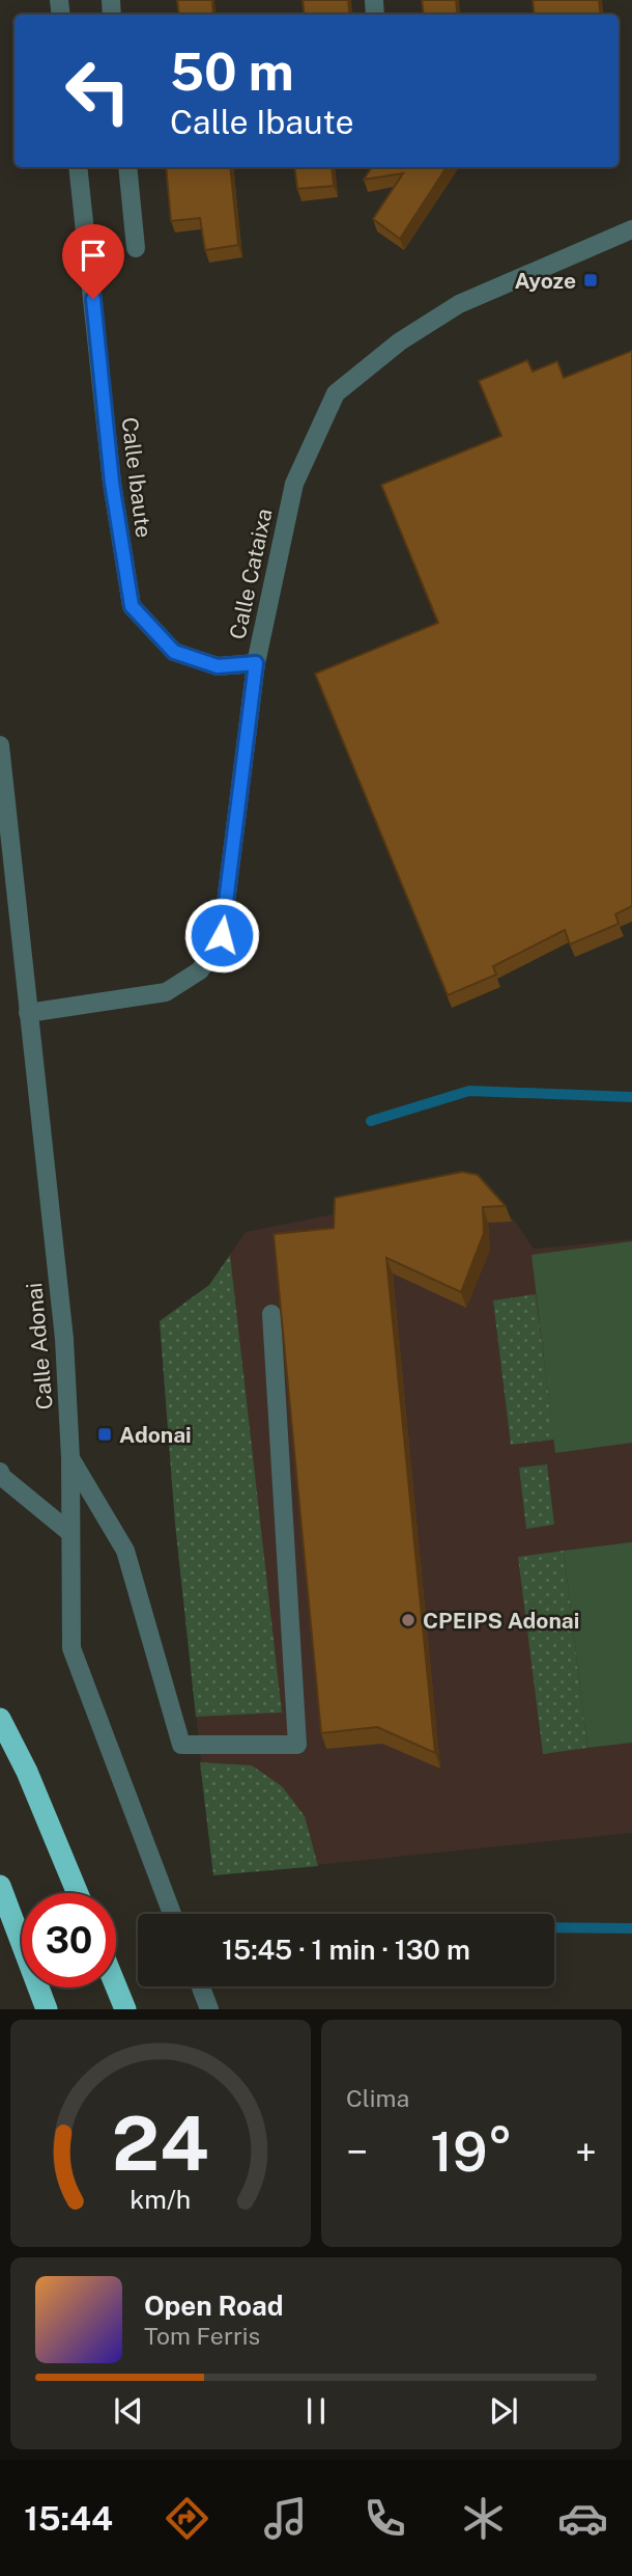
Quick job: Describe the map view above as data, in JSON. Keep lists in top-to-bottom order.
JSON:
{
  "streets": {
    "street": ["Calle Ibaute", "Calle Cataixa", "Calle Adonai"]
  },
  "crossings": [
    ["Calle Ibaute", "Calle Cataixa"],
    ["Calle Cataixa", "Calle Adonai"]
  ],
  "places": {
    "transit": ["Ayoze", "Adonai"],
    "other": ["CPEIPS Adonai"]
  },
  "page": {
    "turn": ["50 m", "Calle Ibaute"],
    "limit": "30",
    "trip": "15:45 · 1 min · 130 m",
    "tile": "Clima",
    "heat": ["−", "19°", "+"],
    "song": ["Open Road", "Tom Ferris"],
    "tabs": "15:44",
    "gauge": ["24", "km/h"]
  }
}
